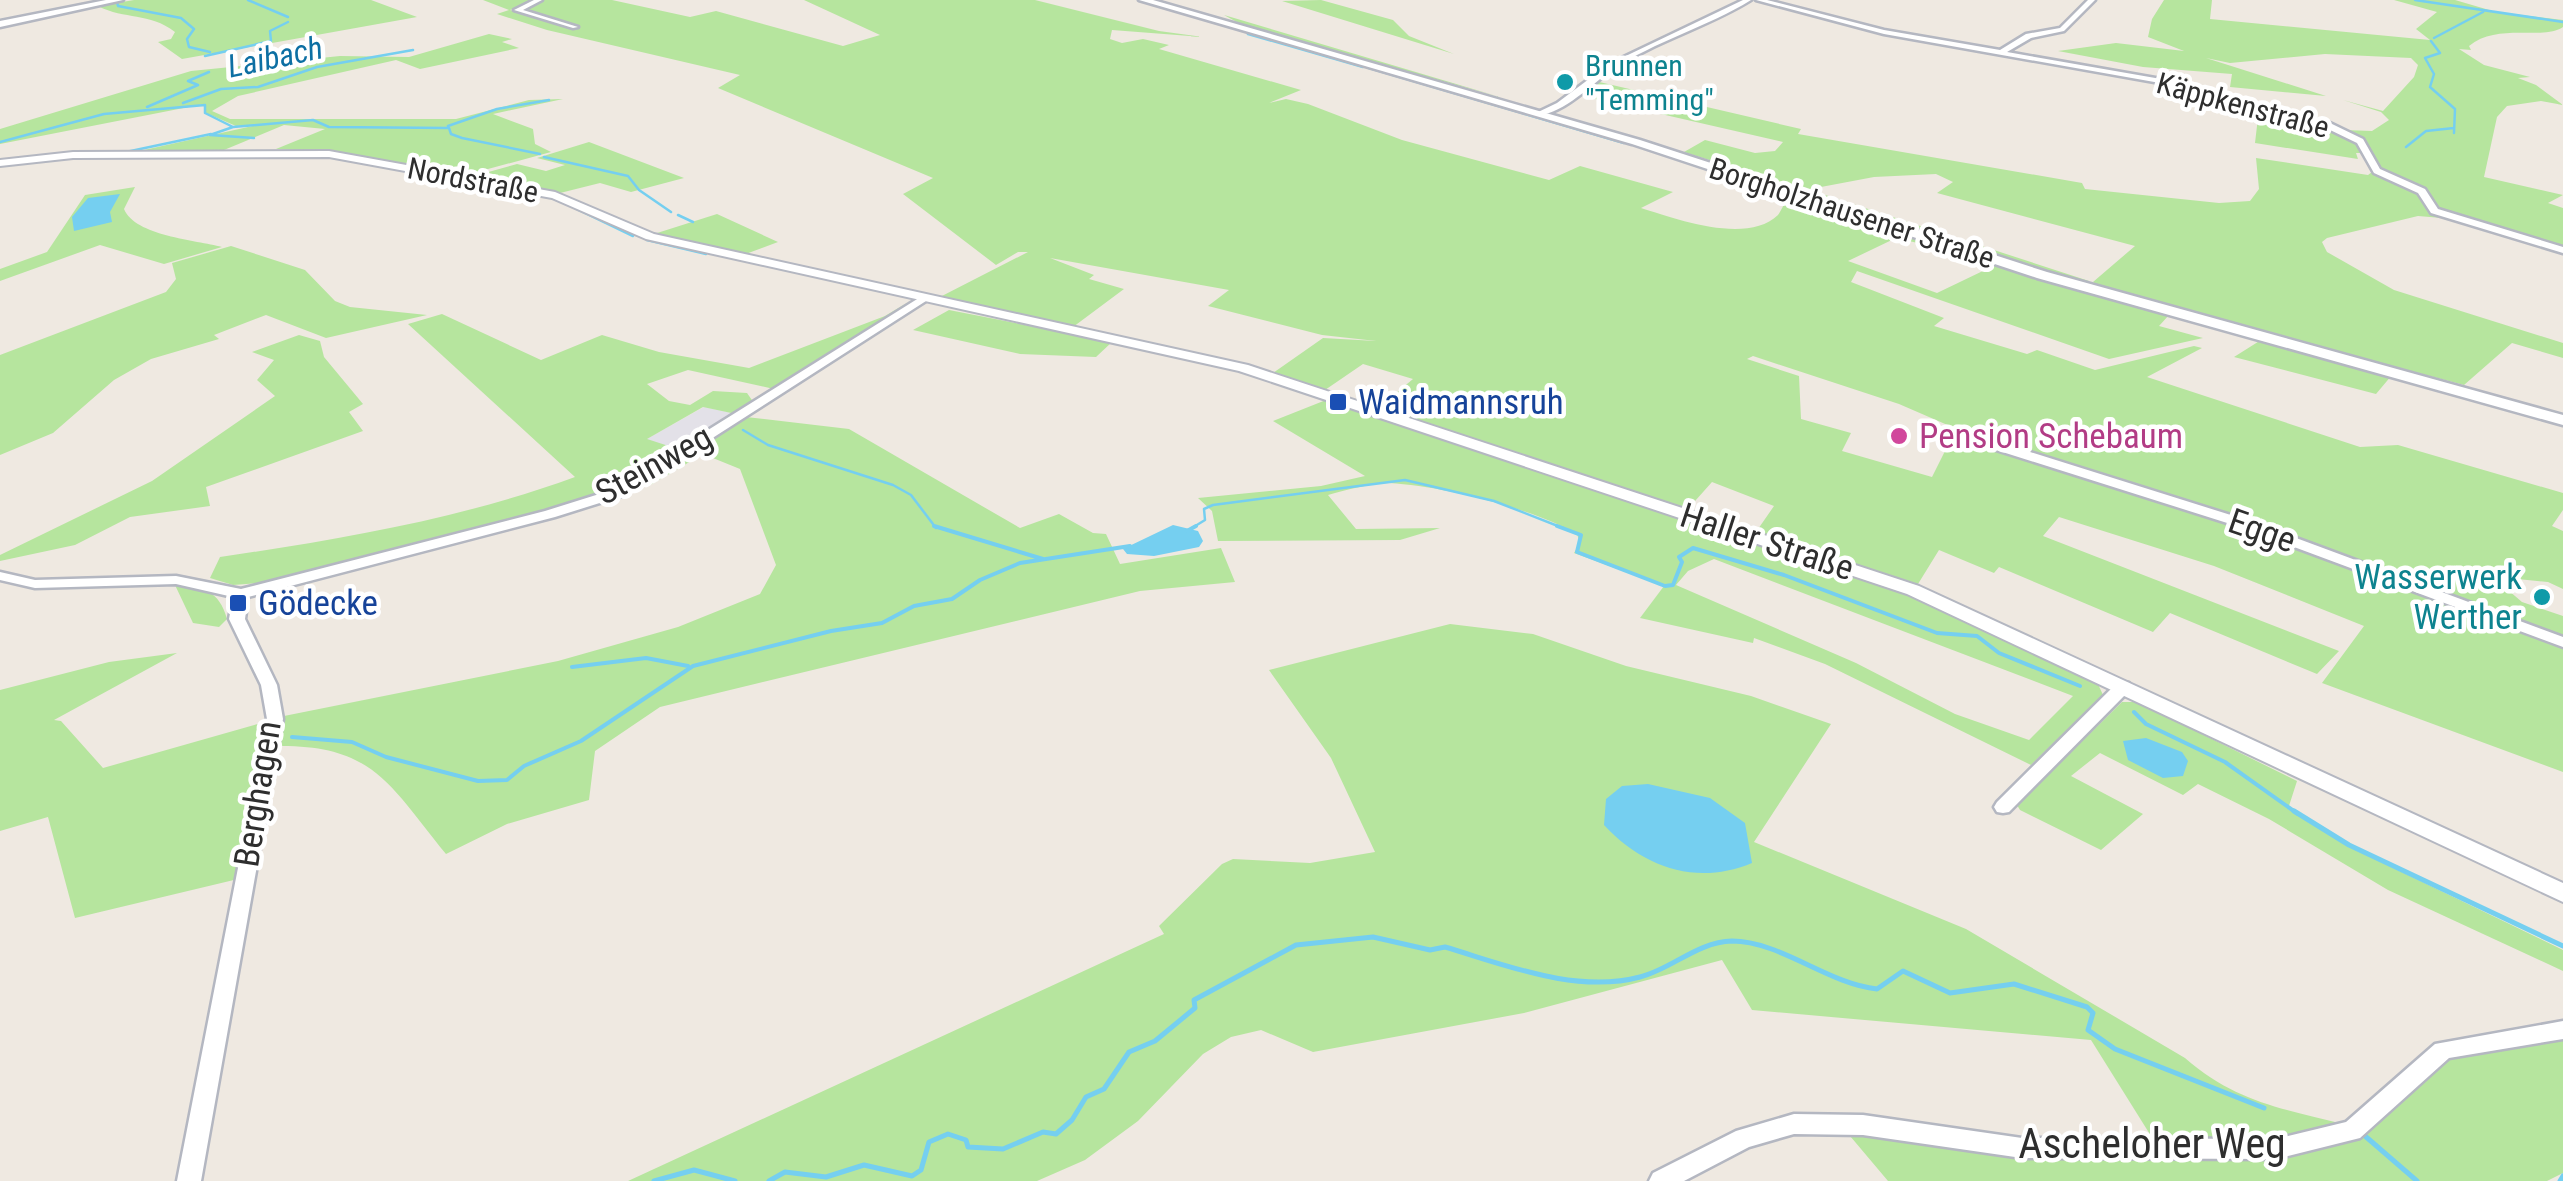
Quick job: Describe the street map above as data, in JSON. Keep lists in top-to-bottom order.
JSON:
{
  "streets": {
    "main road": ["Borgholzhausener Straße"],
    "street": [
      "Käppkenstraße",
      "Nordstraße",
      "Steinweg",
      "Egge",
      "Haller Straße",
      "Berghagen",
      "Ascheloher Weg"
    ]
  },
  "crossings": [
    ["Nordstraße", "Steinweg"],
    ["Nordstraße", "Haller Straße"],
    ["Steinweg", "Haller Straße"],
    ["Steinweg", "Berghagen"]
  ],
  "water": ["Laibach"],
  "places": {
    "other": ["Brunnen \"Temming\"", "Pension Schebaum", "Wasserwerk Werther"],
    "transit": ["Waidmannsruh", "Gödecke"]
  }
}
